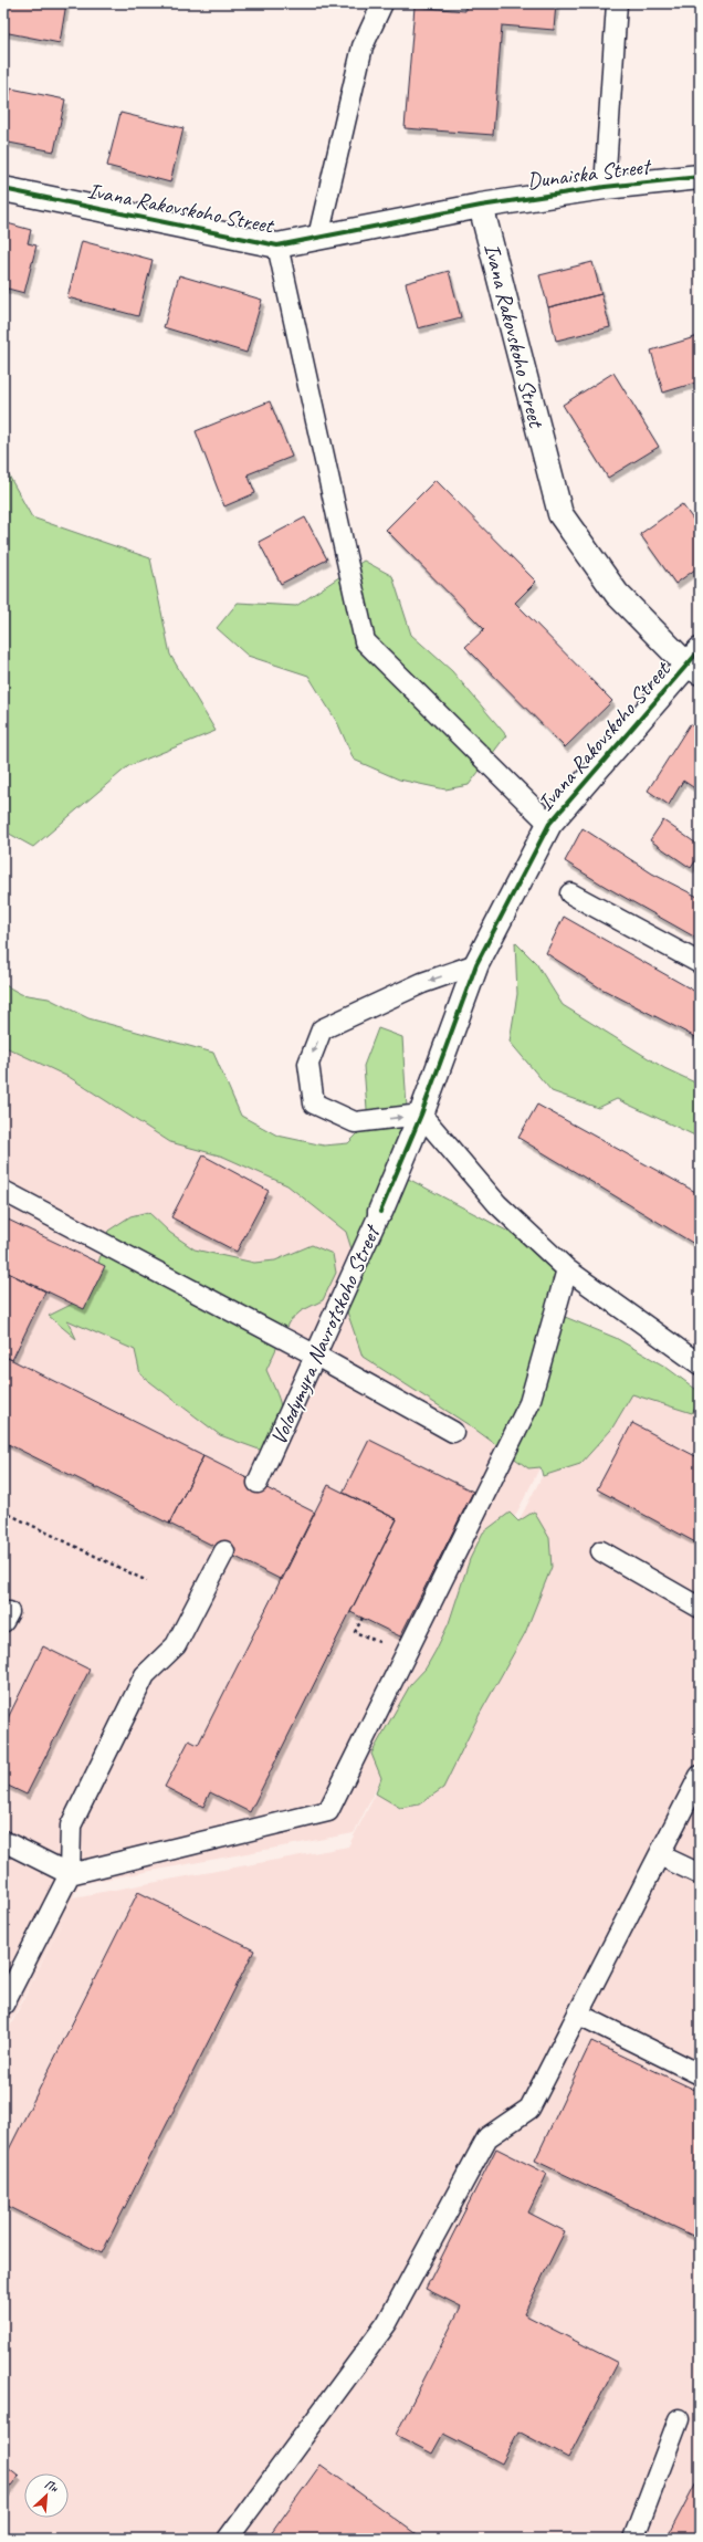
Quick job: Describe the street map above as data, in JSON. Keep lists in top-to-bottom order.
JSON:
{
  "streets": {
    "street": ["Dunaiska Street", "Ivana Rakovskoho Street", "Volodymyra Navrotskoho Street"]
  },
  "crossings": [
    ["Dunaiska Street", "Ivana Rakovskoho Street"],
    ["Ivana Rakovskoho Street", "Volodymyra Navrotskoho Street"]
  ],
  "north": "top right"
}
